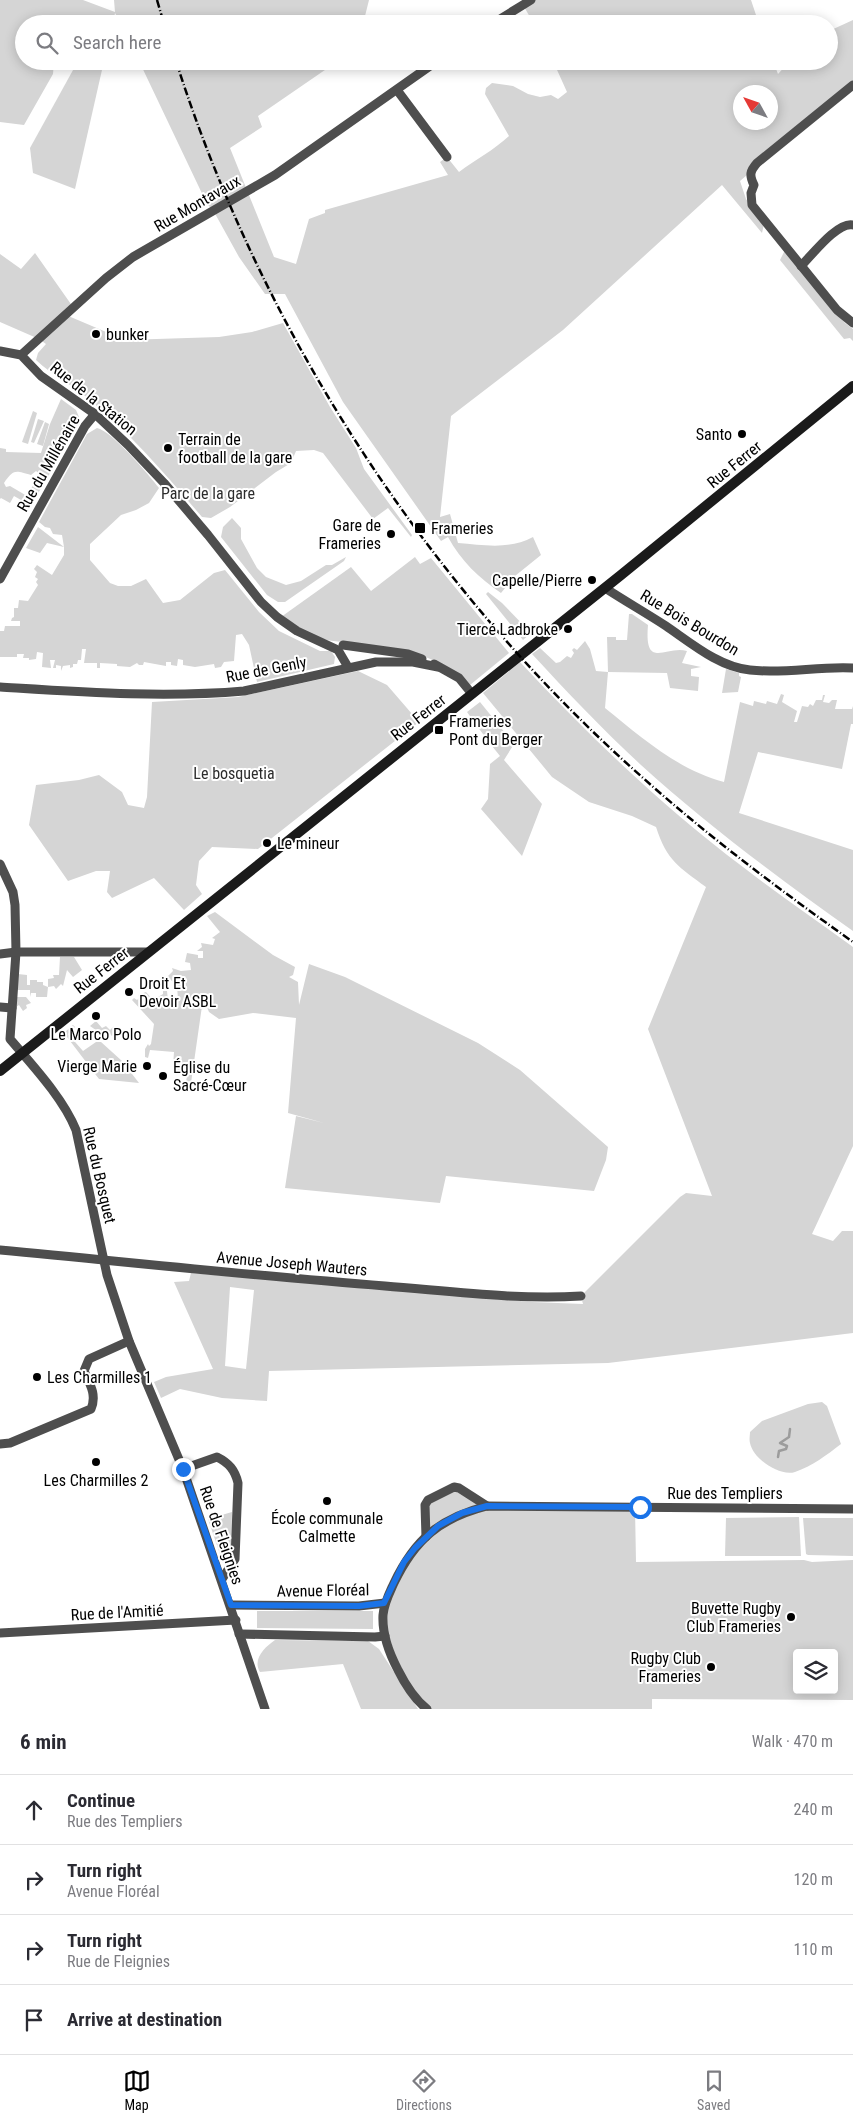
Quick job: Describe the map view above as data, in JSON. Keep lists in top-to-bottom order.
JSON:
{
  "streets": {
    "main road": ["Rue Ferrer"],
    "street": [
      "Rue Montavaux",
      "Rue de la Station",
      "Rue du Millénaire",
      "Rue Bois Bourdon",
      "Rue de Genly",
      "Rue du Bosquet",
      "Avenue Joseph Wauters",
      "Rue des Templiers",
      "Rue de Fleignies",
      "Avenue Floréal",
      "Rue de l'Amitié"
    ]
  },
  "crossings": [
    ["Rue Montavaux", "Rue de la Station"],
    ["Rue de la Station", "Rue du Millénaire"],
    ["Rue Ferrer", "Rue Bois Bourdon"],
    ["Rue Ferrer", "Rue du Bosquet"],
    ["Rue du Bosquet", "Avenue Joseph Wauters"],
    ["Rue du Bosquet", "Rue de Fleignies"],
    ["Avenue Joseph Wauters", "Rue de Fleignies"],
    ["Rue des Templiers", "Avenue Floréal"],
    ["Rue de Fleignies", "Avenue Floréal"],
    ["Rue de Fleignies", "Rue de l'Amitié"]
  ],
  "parks": ["Parc de la gare", "Le bosquetia"],
  "places": {
    "other": [
      "bunker",
      "Santo",
      "Terrain de football de la gare",
      "Gare de Frameries",
      "Capelle/Pierre",
      "Tiercé Ladbroke",
      "Le mineur",
      "Droit Et Devoir ASBL",
      "Le Marco Polo",
      "Vierge Marie",
      "Église du Sacré-Cœur",
      "Les Charmilles 1",
      "Les Charmilles 2",
      "École communale Calmette",
      "Buvette Rugby Club Frameries",
      "Rugby Club Frameries"
    ],
    "transit": ["Frameries", "Frameries Pont du Berger"]
  },
  "north": "top left",
  "page": {
    "search": "Search here",
    "heading": ["6 min", "Walk · 470 m"],
    "list": [
      ["Continue", "Rue des Templiers", "240 m"],
      ["Turn right", "Avenue Floréal", "120 m"],
      ["Turn right", "Rue de Fleignies", "110 m"],
      "Arrive at destination"
    ],
    "nav": ["Map", "Directions", "Saved"]
  }
}
